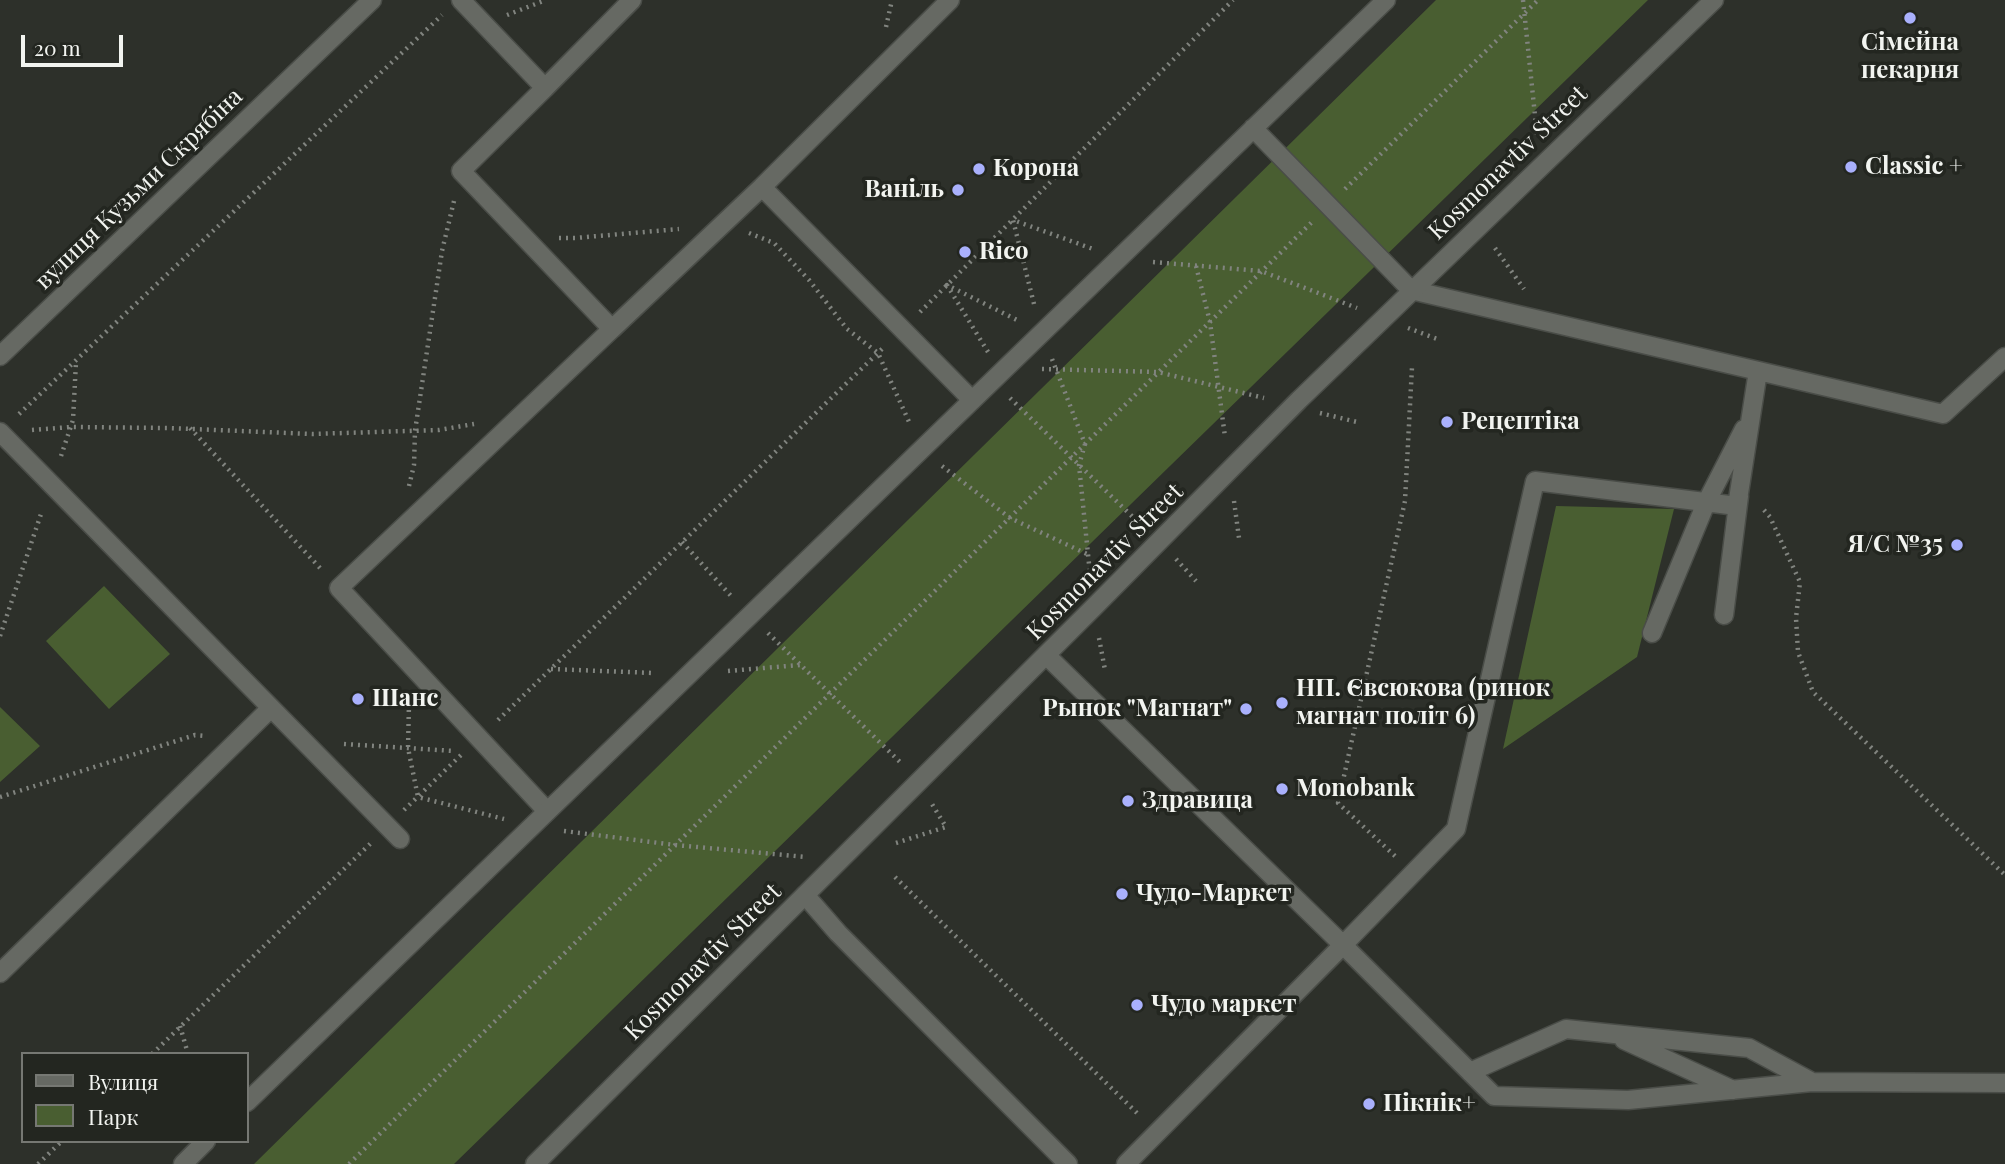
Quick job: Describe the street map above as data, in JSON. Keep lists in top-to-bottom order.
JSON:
{
  "streets": {
    "street": ["Kosmonavtiv Street", "вулиця Кузьми Скрябіна"]
  },
  "places": [
    "Сімейна пекарня",
    "Classic +",
    "Корона",
    "Ваніль",
    "Rico",
    "Рецептіка",
    "Я/С №35",
    "Шанс",
    "НП. Євсюкова (ринок магнат політ 6)",
    "Рынок \"Магнат\"",
    "Monobank",
    "Здравица",
    "Чудо-Маркет",
    "Чудо маркет",
    "Пікнік+"
  ],
  "legend": ["Вулиця", "Парк"],
  "scale_bar": "20 m"
}
